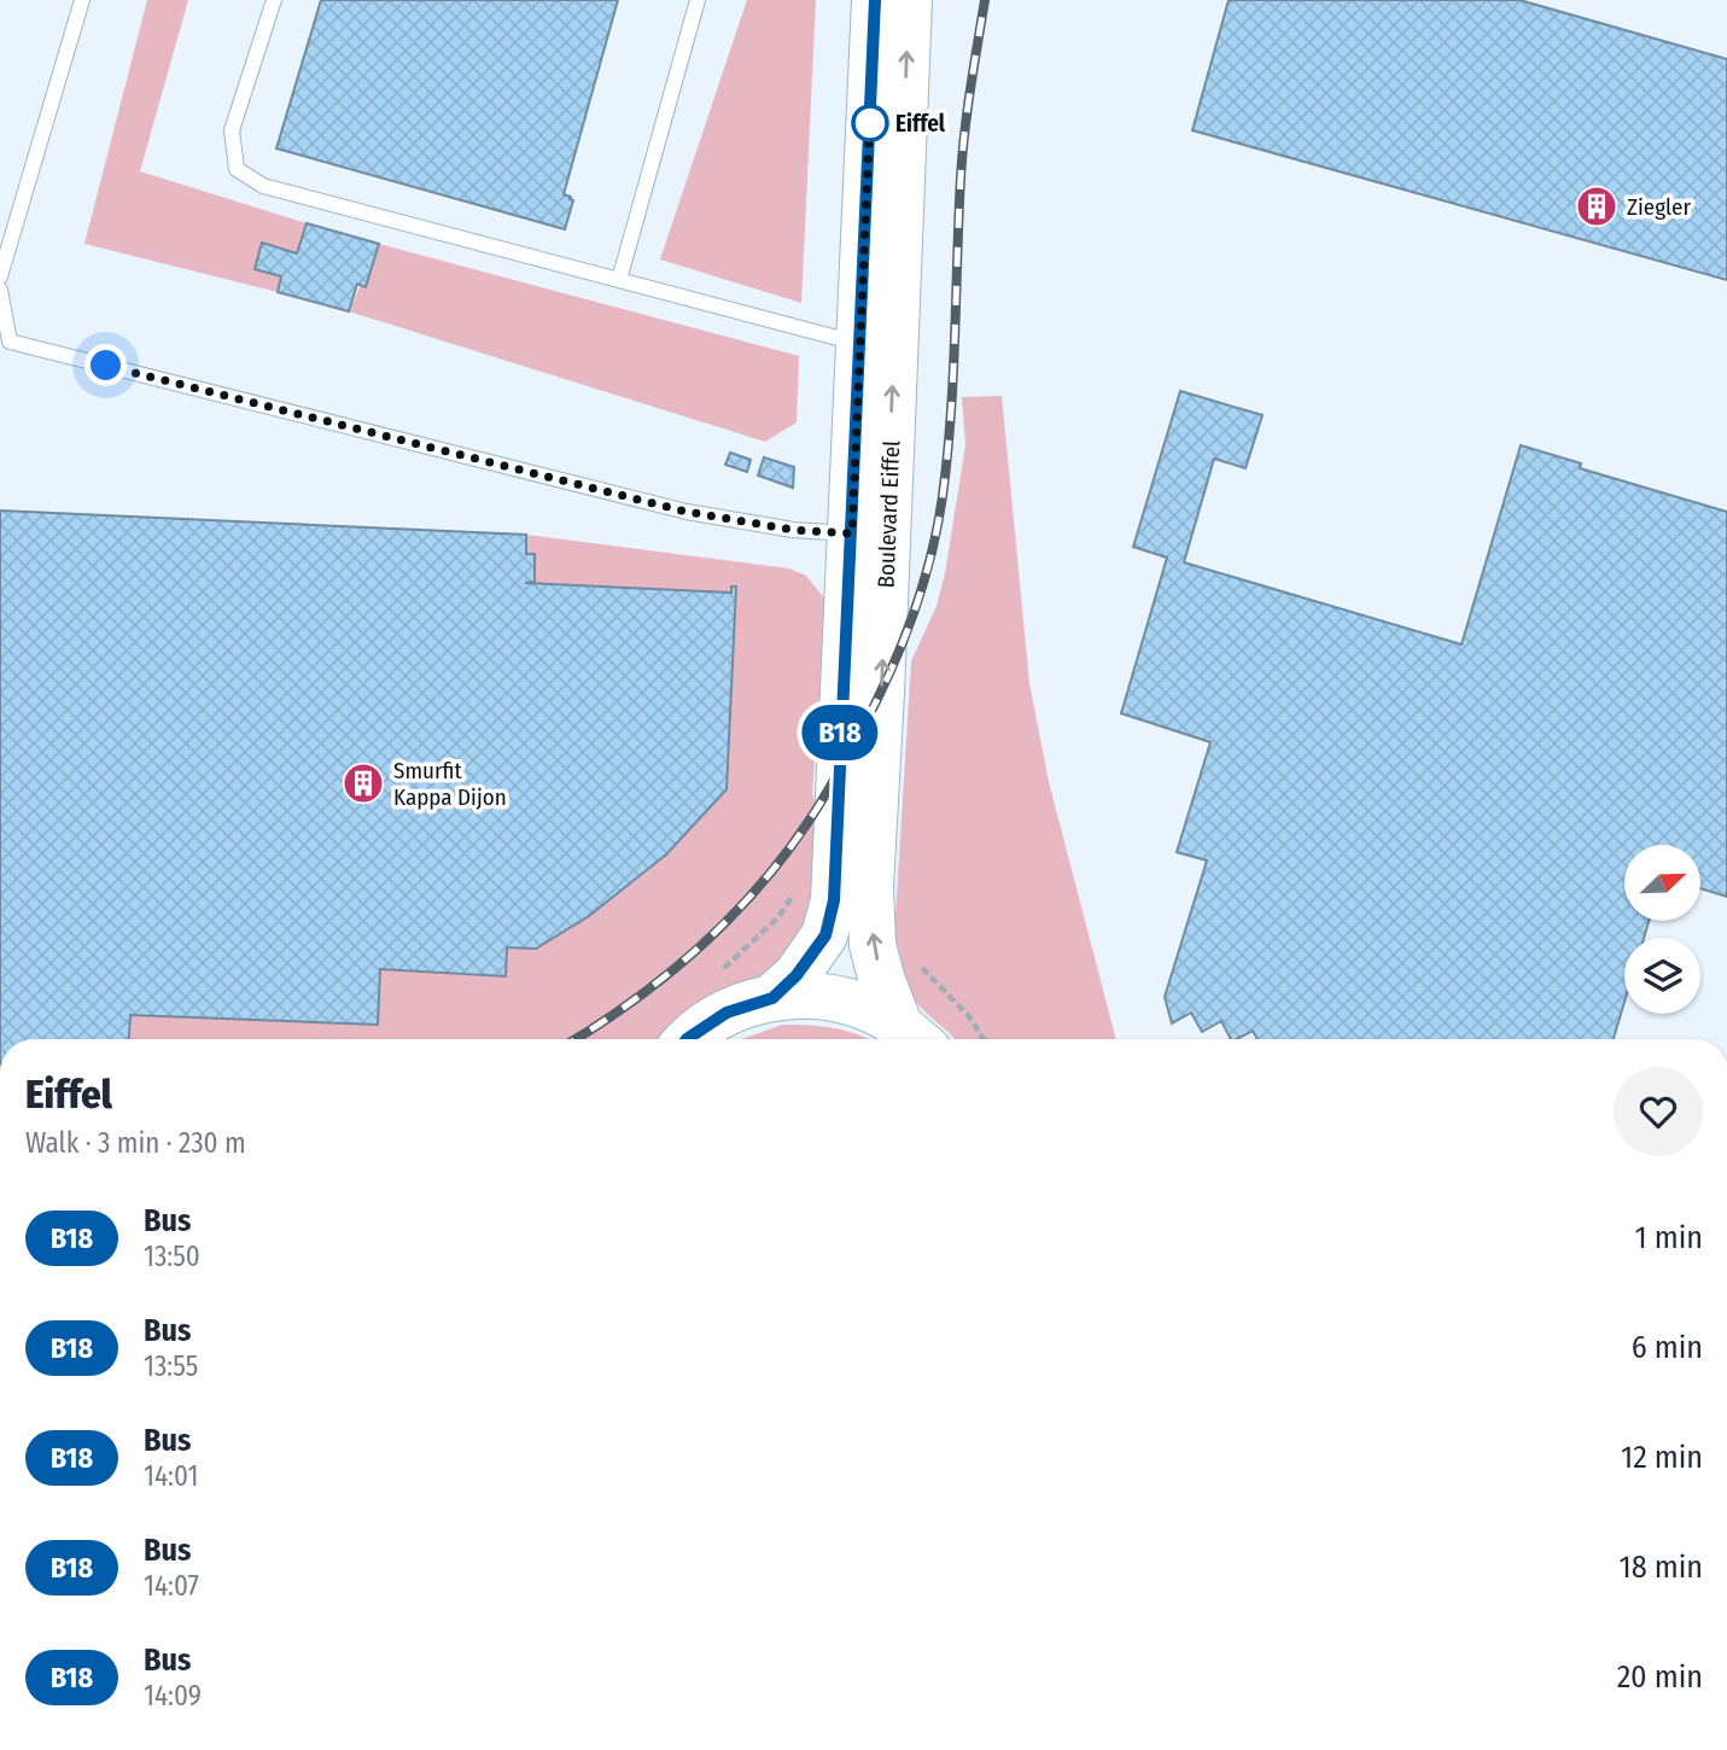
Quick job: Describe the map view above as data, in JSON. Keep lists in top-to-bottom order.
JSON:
{
  "streets": {
    "main road": ["Boulevard Eiffel"]
  },
  "places": {
    "other": ["Eiffel"],
    "building": ["Ziegler", "Smurfit Kappa Dijon"]
  },
  "lines": ["bus line B18"],
  "north": "top right",
  "page": {
    "on_map": "B18",
    "heading": ["Eiffel", "Walk · 3 min · 230 m"],
    "list": [
      {
        "mark": "B18",
        "name": "Bus",
        "note": "13:50",
        "value": "1 min"
      },
      {
        "mark": "B18",
        "name": "Bus",
        "note": "13:55",
        "value": "6 min"
      },
      {
        "mark": "B18",
        "name": "Bus",
        "note": "14:01",
        "value": "12 min"
      },
      {
        "mark": "B18",
        "name": "Bus",
        "note": "14:07",
        "value": "18 min"
      },
      {
        "mark": "B18",
        "name": "Bus",
        "note": "14:09",
        "value": "20 min"
      }
    ]
  }
}
